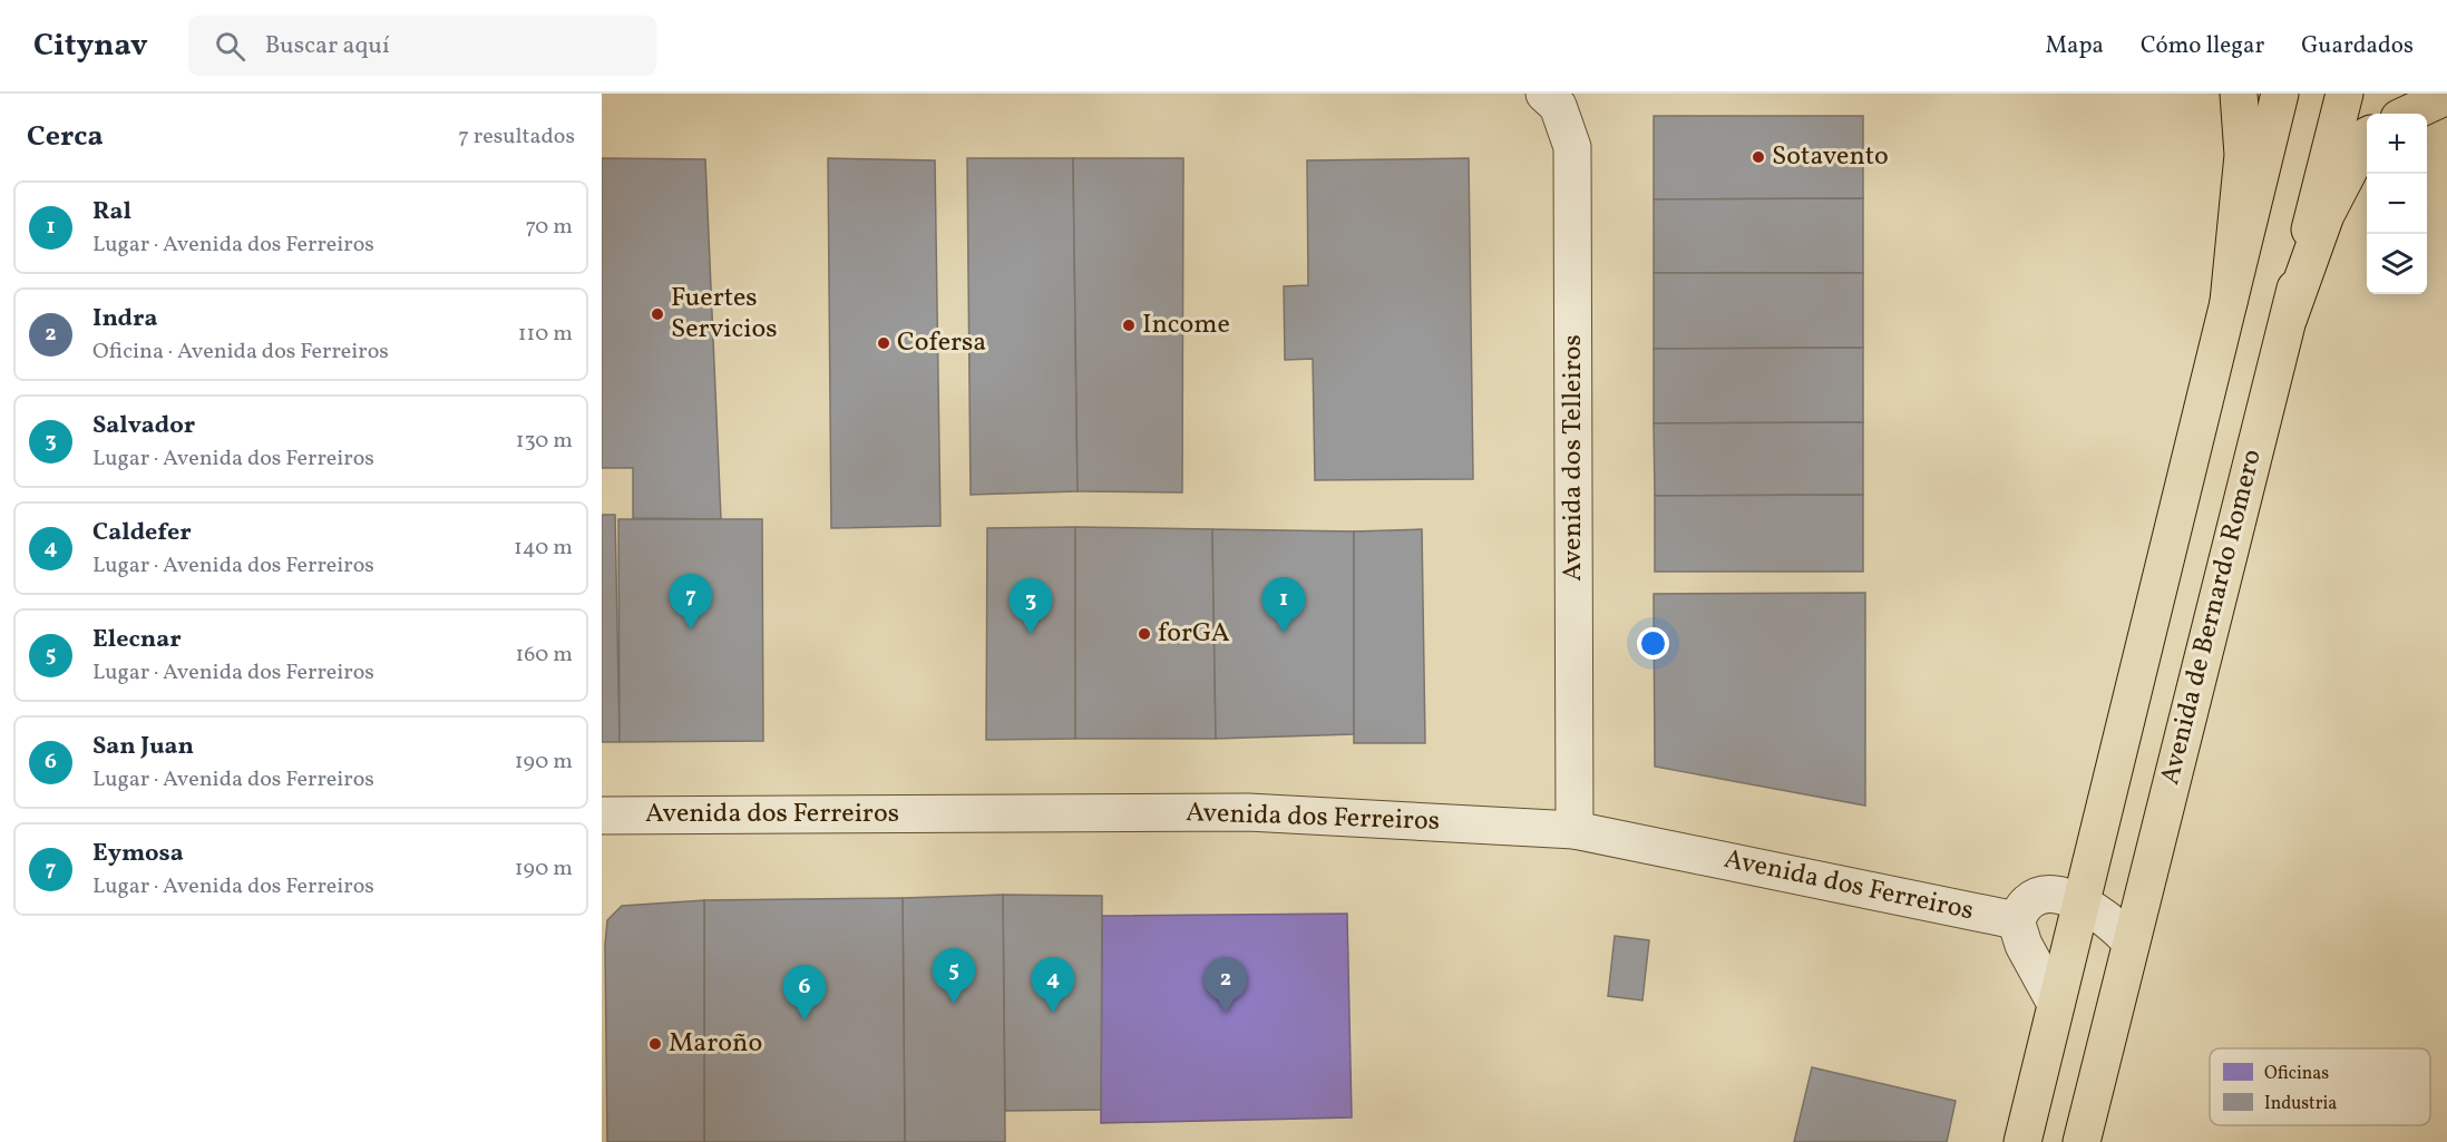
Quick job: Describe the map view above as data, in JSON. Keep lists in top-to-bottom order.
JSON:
{
  "streets": {
    "highway": ["Avenida de Bernardo Romero"],
    "street": ["Avenida dos Telleiros", "Avenida dos Ferreiros"]
  },
  "crossings": [
    ["Avenida dos Telleiros", "Avenida dos Ferreiros"]
  ],
  "places": [
    "Sotavento",
    "Fuertes Servicios",
    "Income",
    "Cofersa",
    "forGA",
    "Maroño"
  ],
  "legend": ["Oficinas", "Industria"],
  "page": {
    "header": "Citynav",
    "search": "Buscar aquí",
    "nav": ["Mapa", "Cómo llegar", "Guardados"],
    "heading": ["Cerca", "7 resultados"],
    "map_buttons": ["+", "−"],
    "list": [
      {
        "mark": "1",
        "name": "Ral",
        "note": "Lugar · Avenida dos Ferreiros",
        "value": "70 m"
      },
      {
        "mark": "2",
        "name": "Indra",
        "note": "Oficina · Avenida dos Ferreiros",
        "value": "110 m"
      },
      {
        "mark": "3",
        "name": "Salvador",
        "note": "Lugar · Avenida dos Ferreiros",
        "value": "130 m"
      },
      {
        "mark": "4",
        "name": "Caldefer",
        "note": "Lugar · Avenida dos Ferreiros",
        "value": "140 m"
      },
      {
        "mark": "5",
        "name": "Elecnar",
        "note": "Lugar · Avenida dos Ferreiros",
        "value": "160 m"
      },
      {
        "mark": "6",
        "name": "San Juan",
        "note": "Lugar · Avenida dos Ferreiros",
        "value": "190 m"
      },
      {
        "mark": "7",
        "name": "Eymosa",
        "note": "Lugar · Avenida dos Ferreiros",
        "value": "190 m"
      }
    ],
    "pins": [
      "7",
      "1",
      "3",
      "5",
      "2",
      "4",
      "6"
    ]
  }
}
